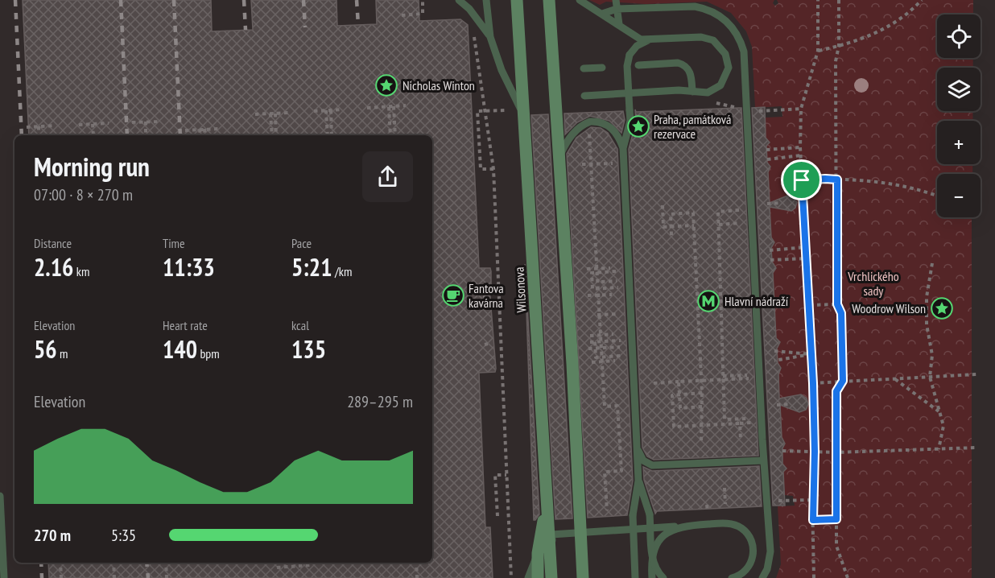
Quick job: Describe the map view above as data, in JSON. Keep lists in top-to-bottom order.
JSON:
{
  "streets": {
    "main road": ["Wilsonova"]
  },
  "parks": ["Vrchlického sady"],
  "places": {
    "place": ["Nicholas Winton", "Praha, památková rezervace", "Woodrow Wilson"],
    "cafe": ["Fantova kavárna"],
    "metro station": ["Hlavní nádraží"]
  },
  "page": {
    "map_buttons": ["+", "−"],
    "heading": ["Morning run", "07:00 · 8 × 270 m"],
    "stats": [
      ["Distance", "2.16 km"],
      ["Time", "11:33"],
      ["Pace", "5:21 /km"],
      ["Elevation", "56 m"],
      ["Heart rate", "140 bpm"],
      ["kcal", "135"]
    ],
    "chart": ["Elevation", "289–295 m"],
    "list": [
      {
        "name": "270 m",
        "note": "5:35"
      }
    ]
  }
}
